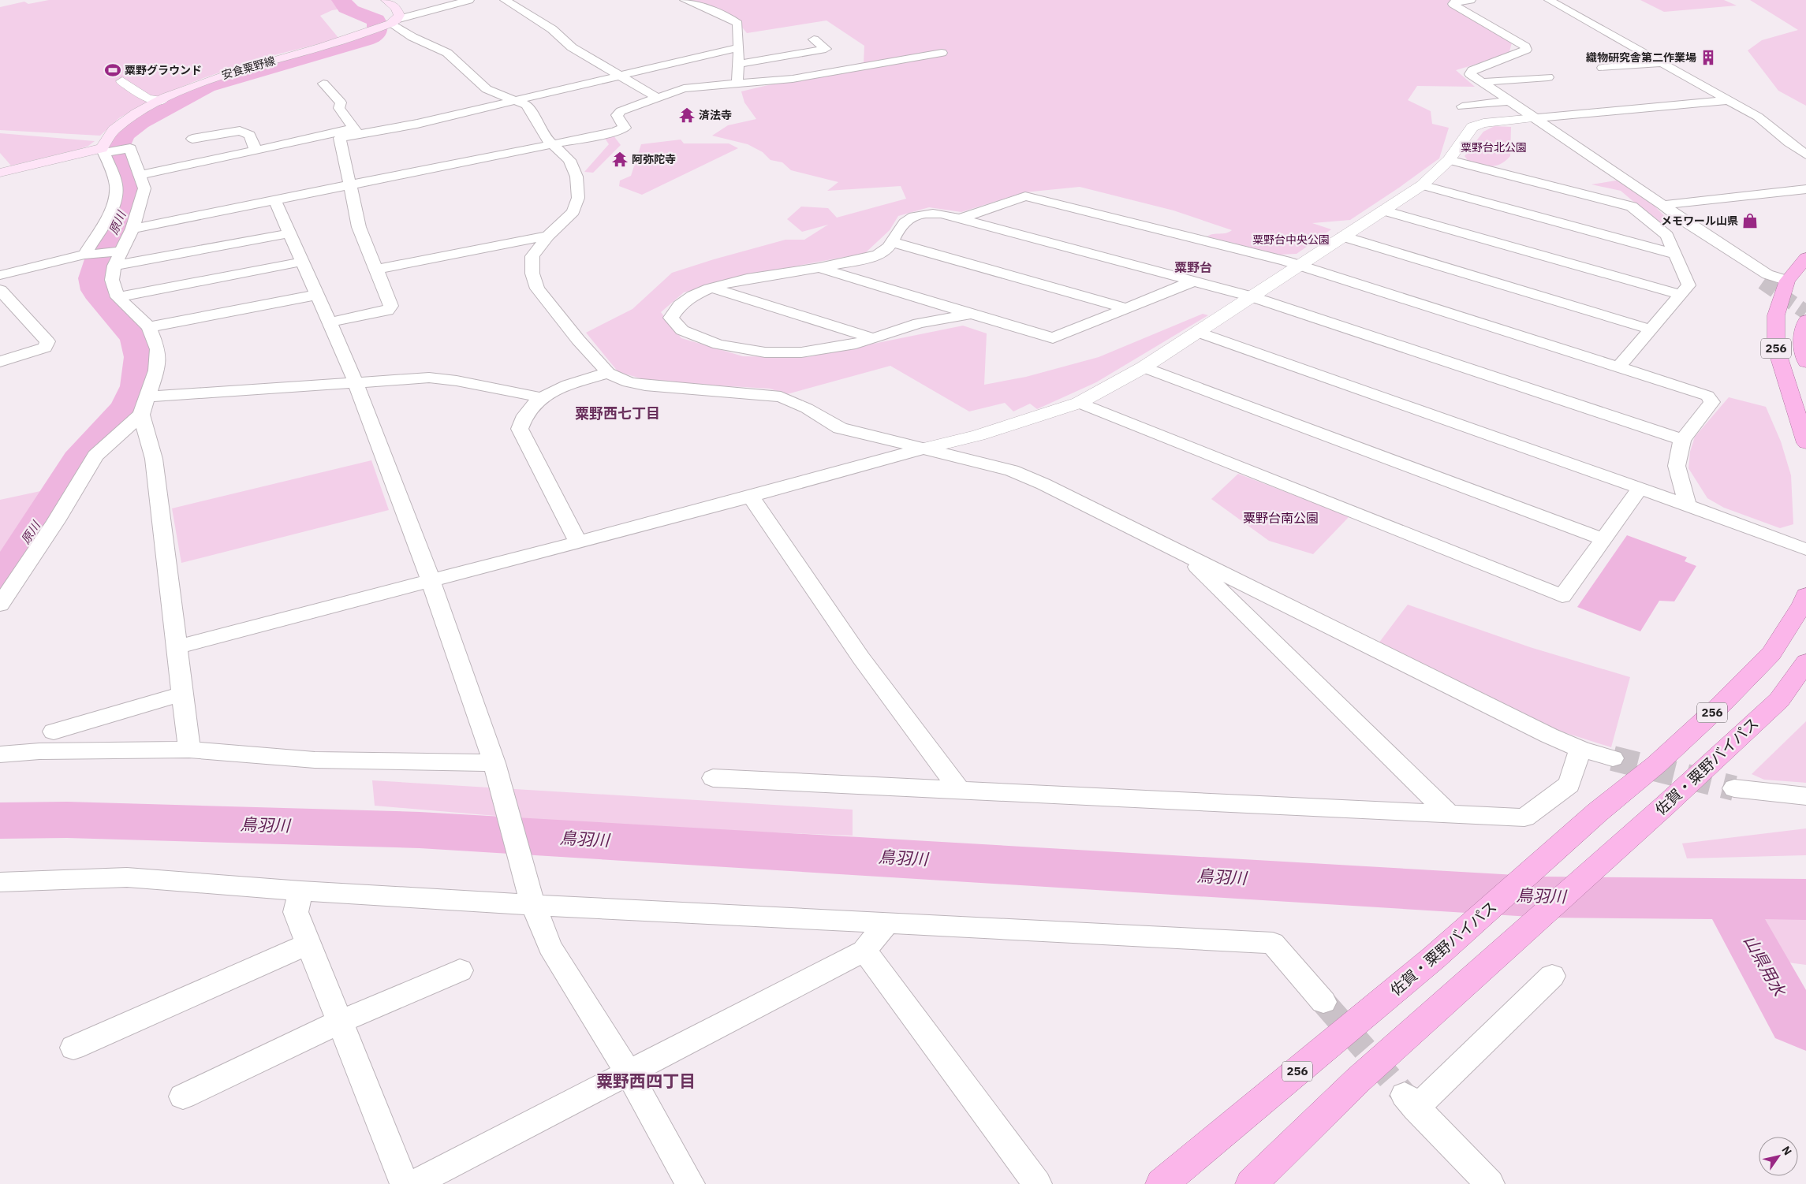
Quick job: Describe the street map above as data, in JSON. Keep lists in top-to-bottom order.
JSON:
{
  "streets": {
    "highway": ["256", "佐賀・粟野バイパス"],
    "main road": ["安食粟野線"]
  },
  "districts": ["粟野台", "粟野西七丁目", "粟野西四丁目"],
  "water": ["原川", "鳥羽川", "山県用水"],
  "parks": ["粟野台北公園", "粟野台中央公園", "粟野台南公園"],
  "places": {
    "building": ["織物研究舎第二作業場"],
    "sports": ["粟野グラウンド"],
    "temple": ["済法寺", "阿弥陀寺"],
    "shop": ["メモワール山県"]
  },
  "north": "top right"
}
